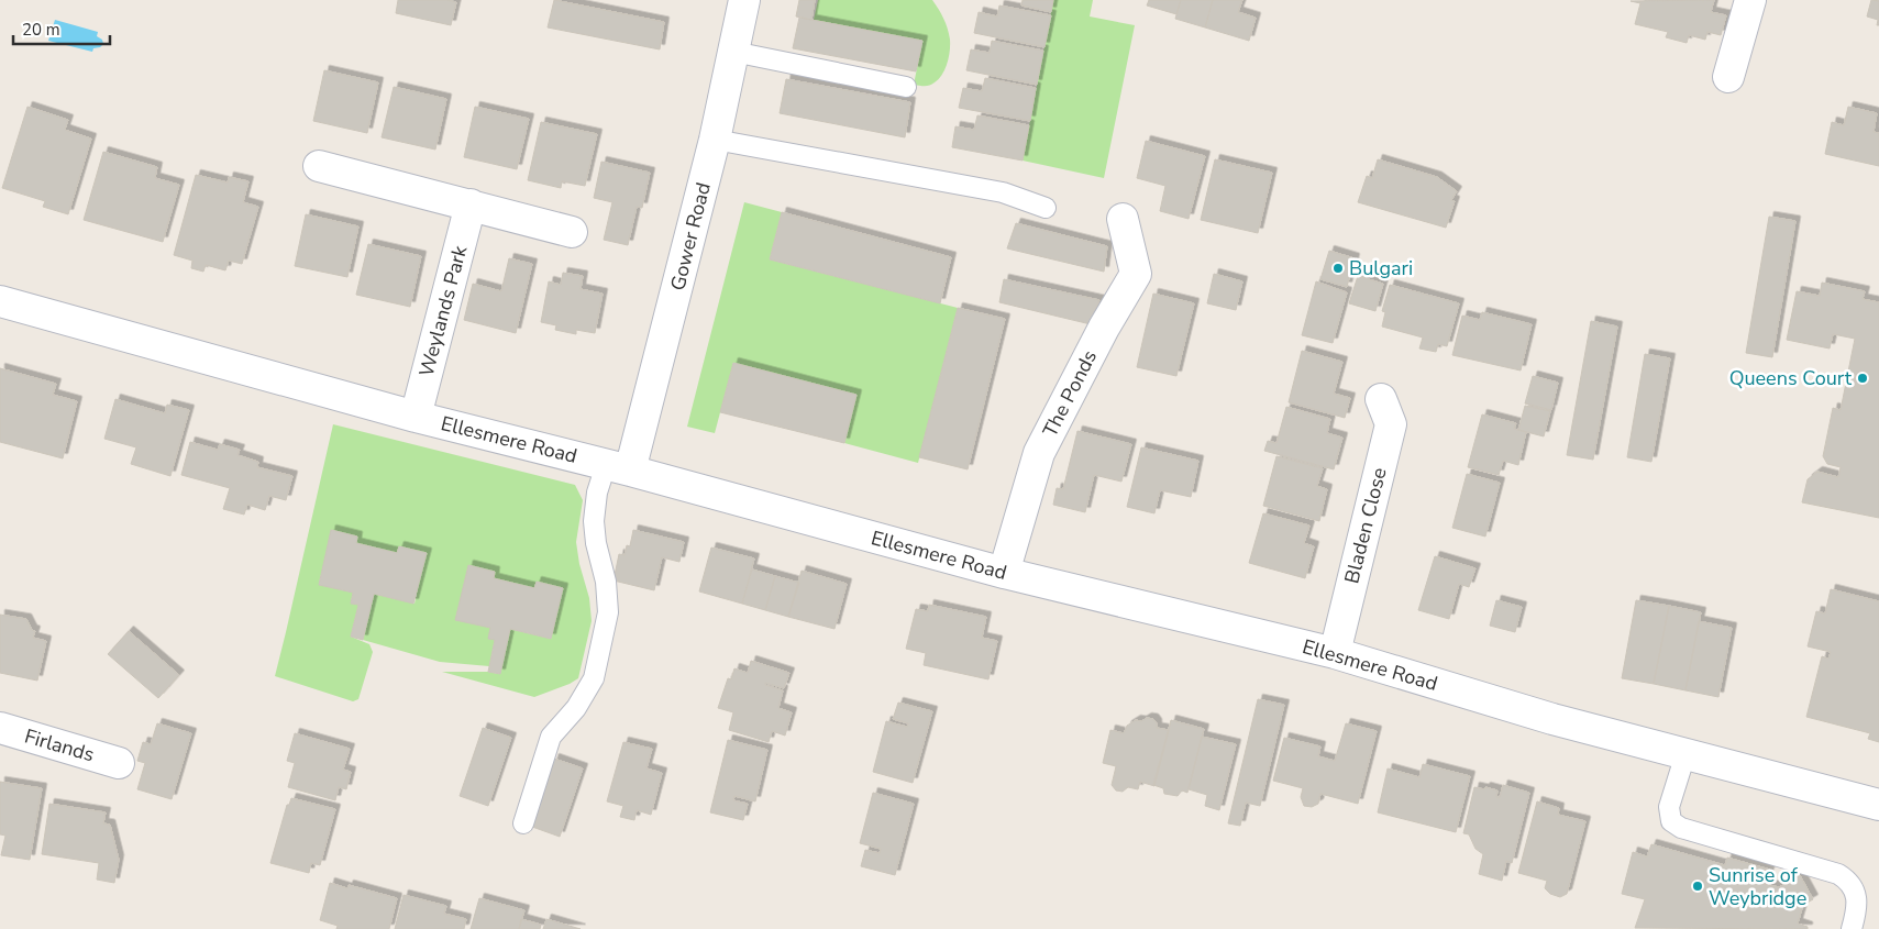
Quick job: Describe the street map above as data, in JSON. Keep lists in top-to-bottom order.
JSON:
{
  "streets": {
    "street": [
      "Gower Road",
      "Weylands Park",
      "The Ponds",
      "Ellesmere Road",
      "Bladen Close",
      "Firlands"
    ]
  },
  "crossings": [
    ["Gower Road", "Ellesmere Road"],
    ["Weylands Park", "Ellesmere Road"],
    ["The Ponds", "Ellesmere Road"],
    ["Ellesmere Road", "Bladen Close"]
  ],
  "places": ["Bulgari", "Queens Court", "Sunrise of Weybridge"],
  "scale_bar": "20 m"
}
